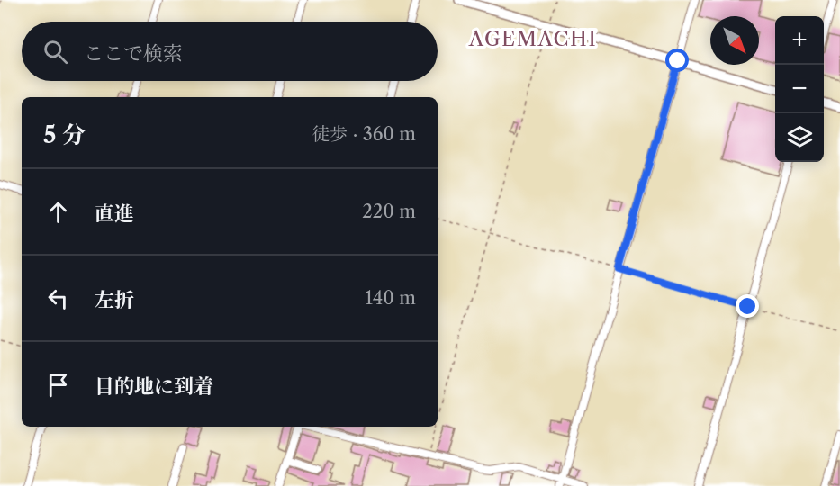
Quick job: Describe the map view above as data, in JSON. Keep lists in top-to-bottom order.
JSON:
{
  "districts": ["AGEMACHI"],
  "north": "bottom right",
  "page": {
    "map_buttons": ["+", "−"],
    "search": "ここで検索",
    "heading": ["5 分", "徒歩 · 360 m"],
    "list": [
      ["直進", "220 m"],
      ["左折", "140 m"],
      "目的地に到着"
    ]
  }
}
